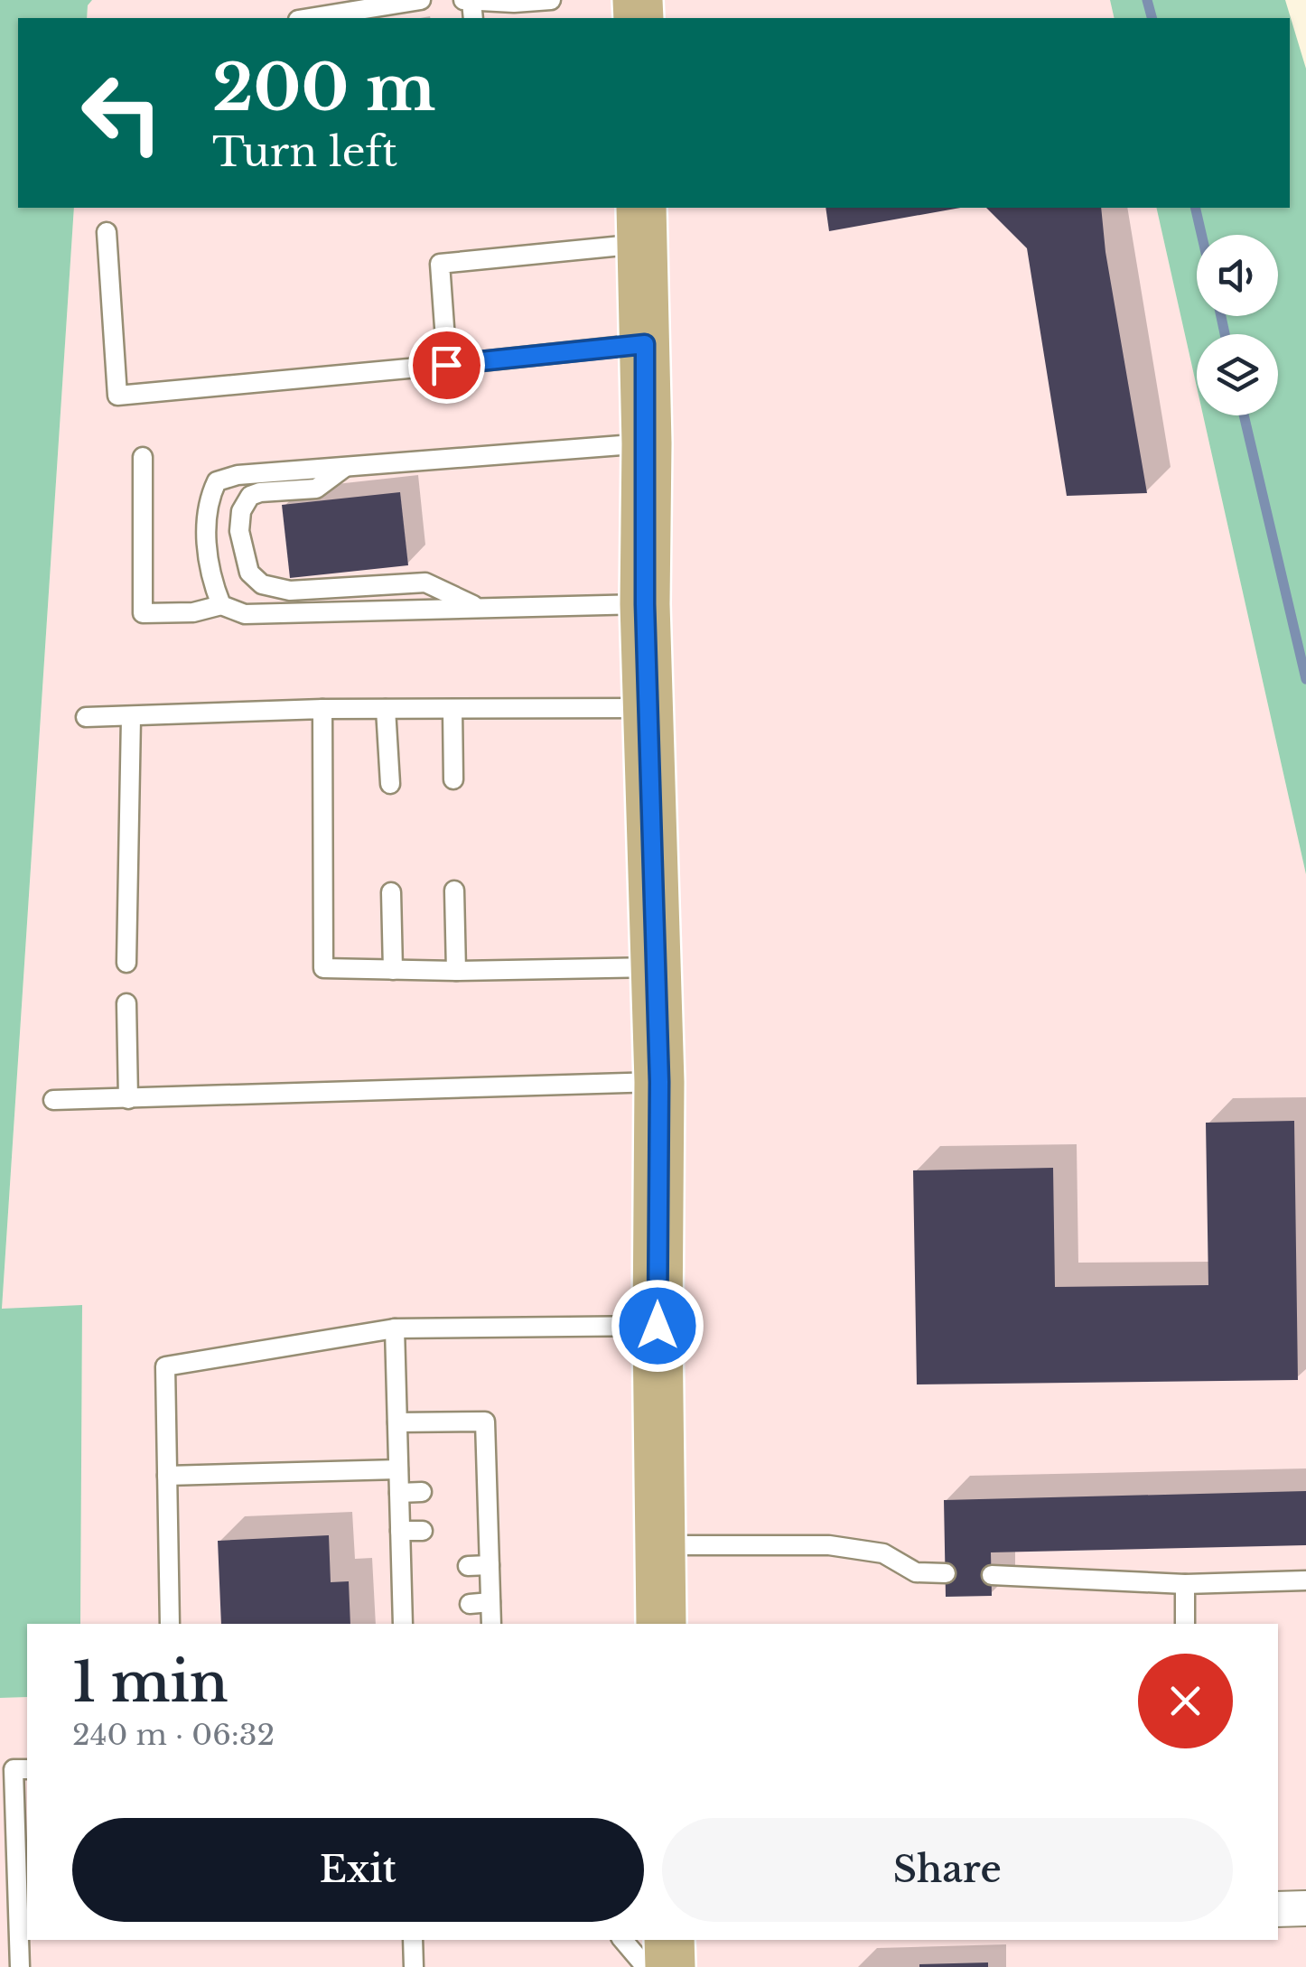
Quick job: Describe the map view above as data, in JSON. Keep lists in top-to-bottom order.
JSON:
{
  "page": {
    "turn": ["200 m", "Turn left"],
    "heading": ["1 min", "240 m · 06:32"],
    "buttons": ["Exit", "Share"]
  }
}
